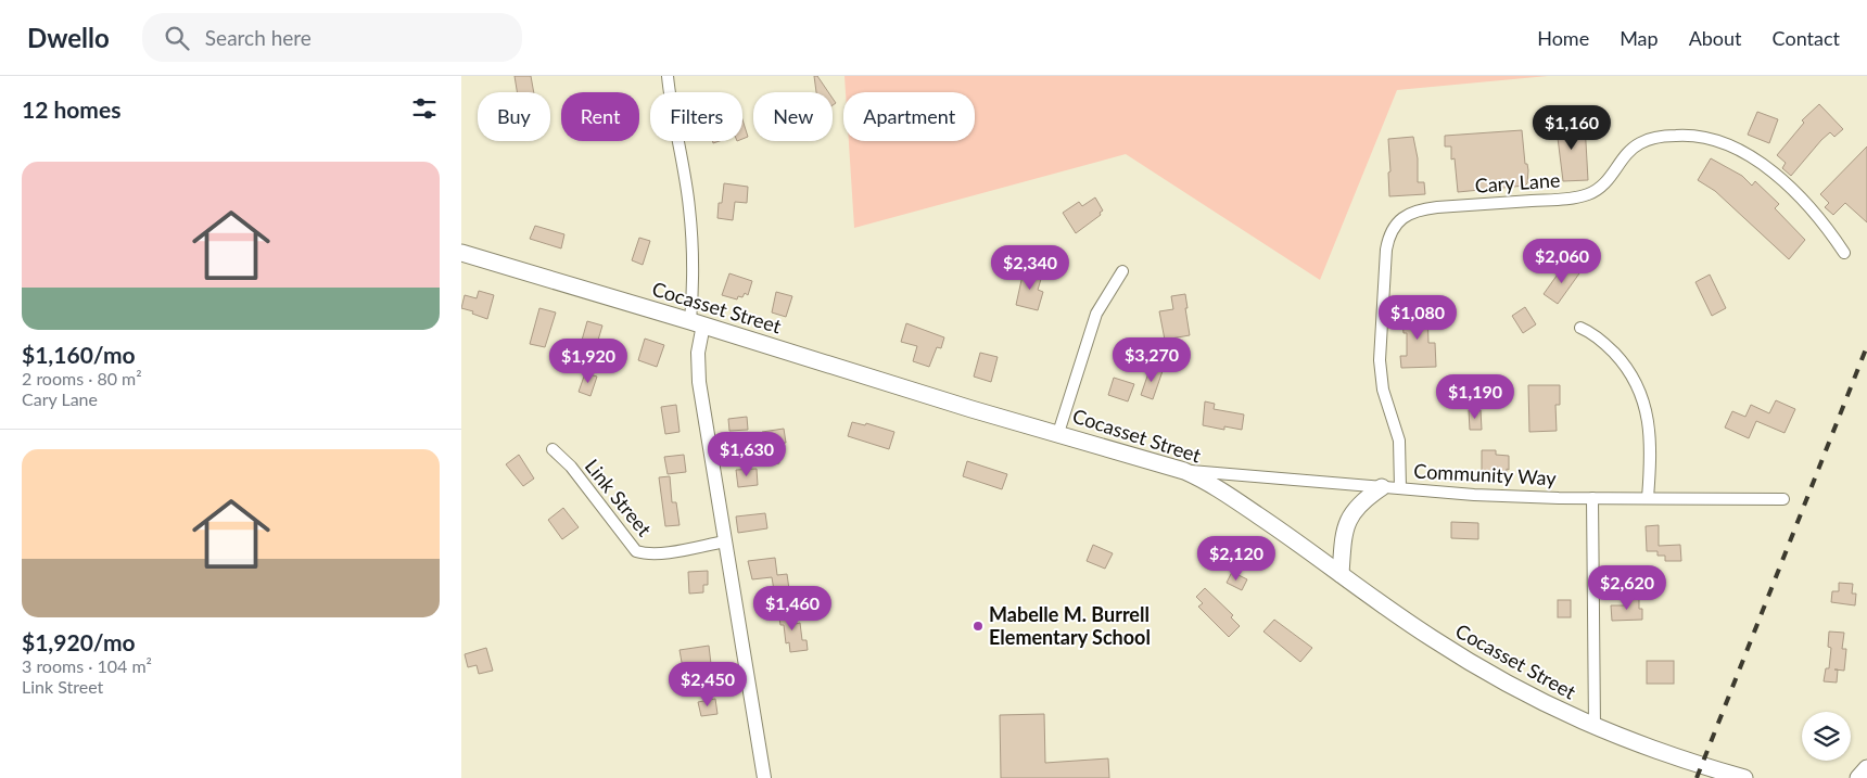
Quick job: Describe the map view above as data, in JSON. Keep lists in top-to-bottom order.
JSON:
{
  "streets": {
    "main road": ["Cocasset Street"],
    "street": ["Cary Lane", "Community Way", "Link Street"]
  },
  "crossings": [
    ["Cary Lane", "Community Way"],
    ["Cocasset Street", "Community Way"]
  ],
  "places": ["Mabelle M. Burrell Elementary School"],
  "page": {
    "header": "Dwello",
    "search": "Search here",
    "nav": [
      "Home",
      "Map",
      "About",
      "Contact"
    ],
    "heading": "12 homes",
    "chip": [
      "Buy",
      "Rent",
      "Filters",
      "New",
      "Apartment"
    ],
    "price": [
      "$1,160",
      "$2,060",
      "$2,340",
      "$1,080",
      "$3,270",
      "$1,920",
      "$1,190",
      "$1,630",
      "$2,120",
      "$2,620",
      "$1,460",
      "$2,450"
    ],
    "list": [
      {
        "name": "$1,160/mo",
        "note": "2 rooms · 80 m² · Cary Lane"
      },
      {
        "name": "$1,920/mo",
        "note": "3 rooms · 104 m² · Link Street"
      }
    ]
  }
}
